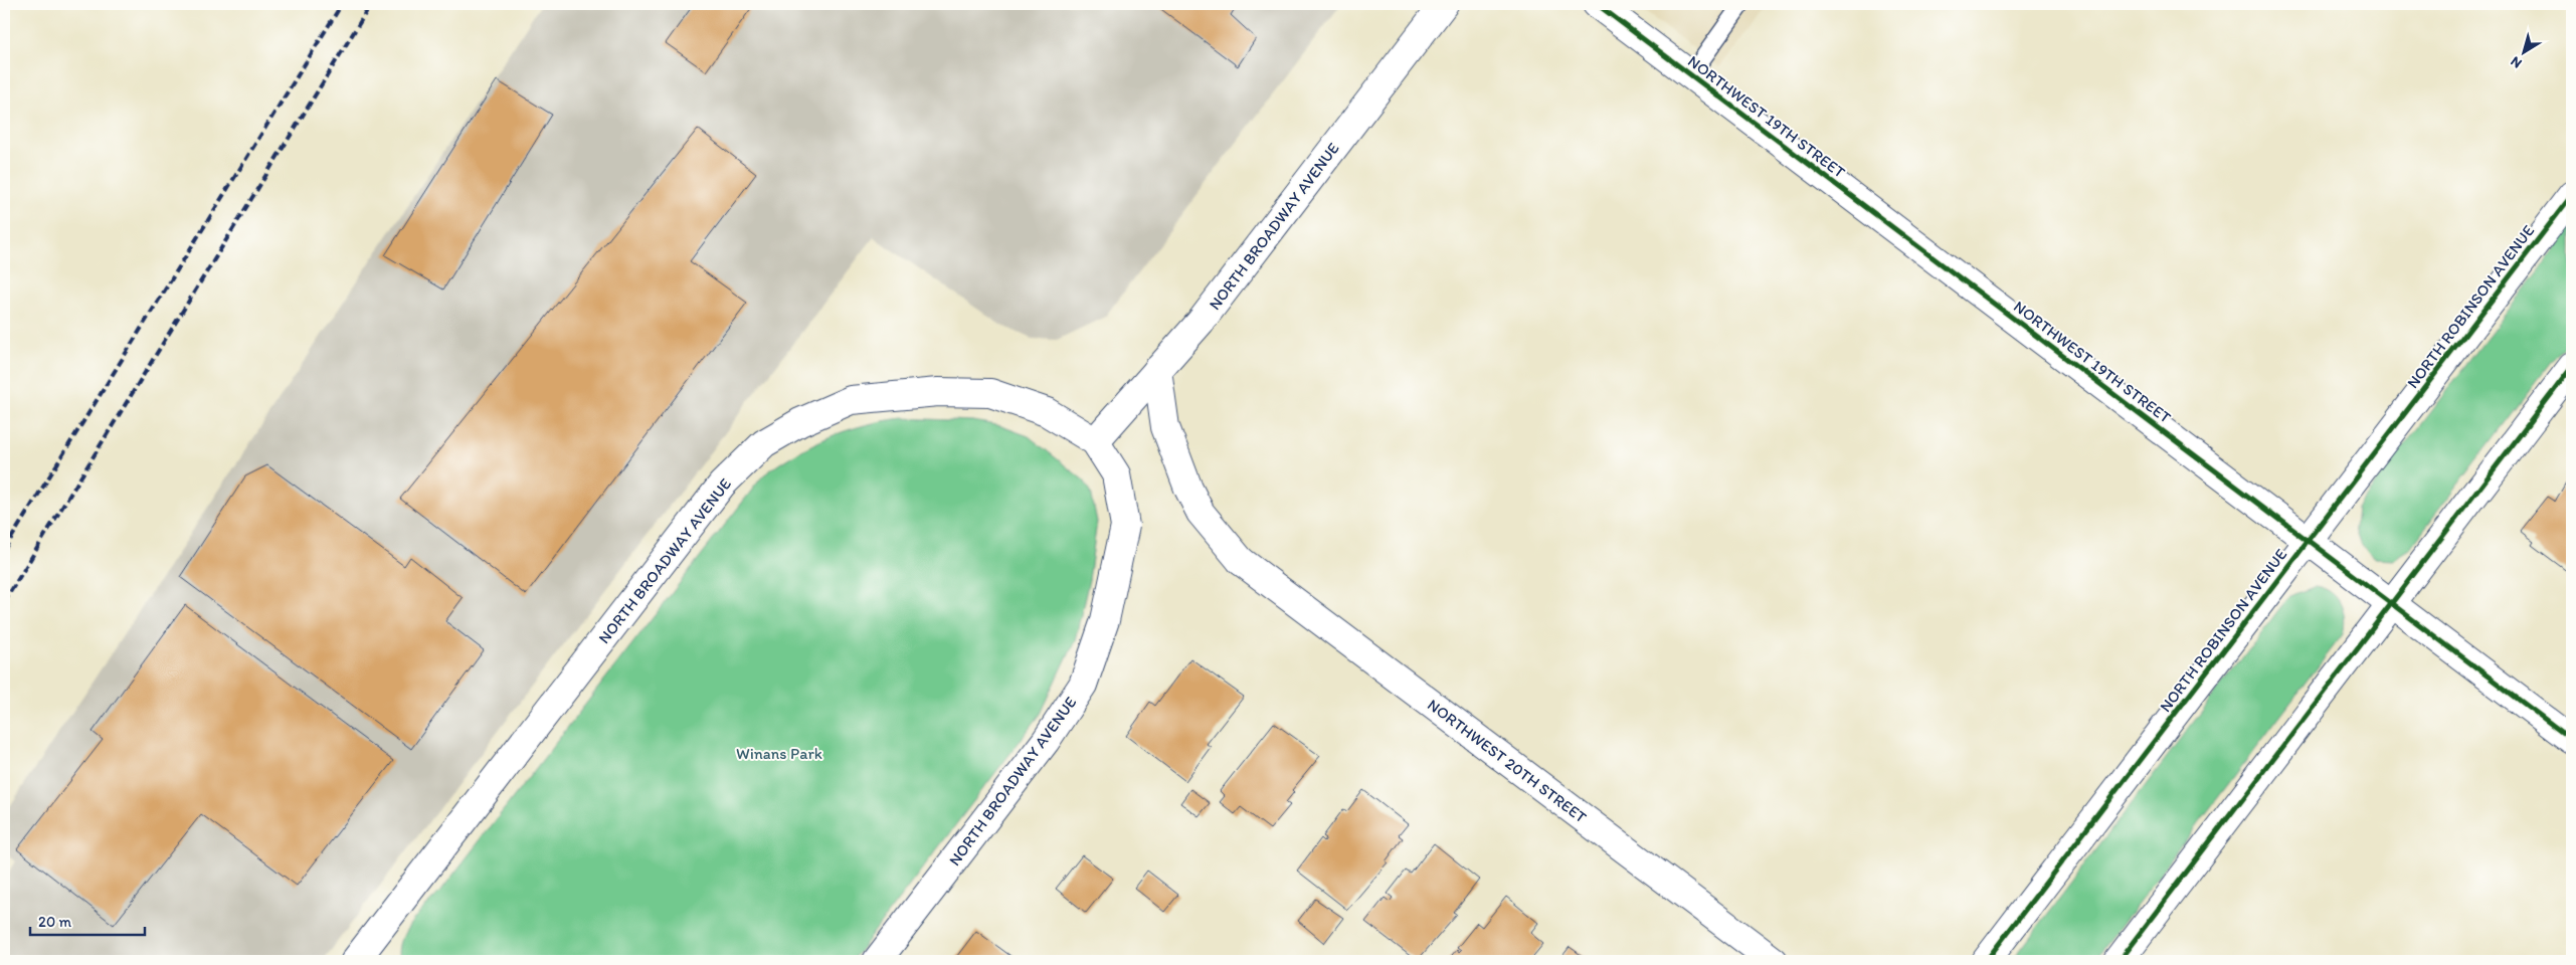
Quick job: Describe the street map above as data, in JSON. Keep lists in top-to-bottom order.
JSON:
{
  "streets": {
    "street": [
      "NORTHWEST 19TH STREET",
      "NORTH BROADWAY AVENUE",
      "NORTH ROBINSON AVENUE",
      "NORTHWEST 20TH STREET"
    ]
  },
  "crossings": [
    ["NORTHWEST 19TH STREET", "NORTH ROBINSON AVENUE"],
    ["NORTH BROADWAY AVENUE", "NORTHWEST 20TH STREET"]
  ],
  "parks": ["Winans Park"],
  "scale_bar": "20 m",
  "north": "bottom left"
}
